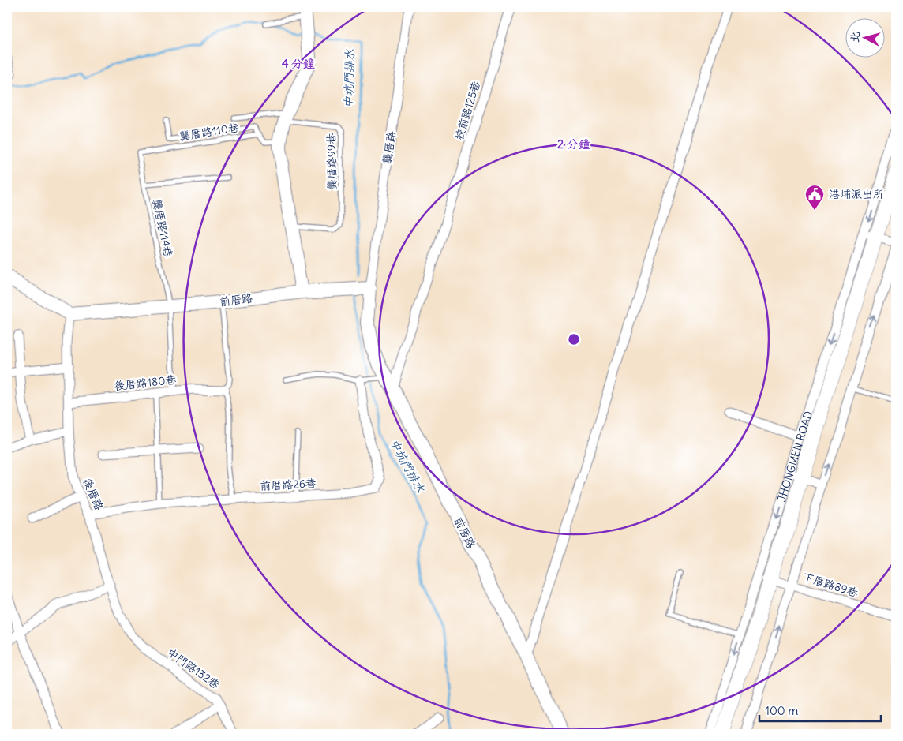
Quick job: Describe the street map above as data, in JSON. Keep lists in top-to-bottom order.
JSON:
{
  "streets": {
    "main road": ["JHONGMEN ROAD"],
    "street": [
      "校前路125巷",
      "龔厝路",
      "前厝路",
      "後厝路180巷",
      "前厝路26巷",
      "後厝路",
      "下厝路89巷",
      "中門路132巷"
    ],
    "lane": ["龔厝路110巷", "龔厝路99巷", "龔厝路114巷"]
  },
  "crossings": [
    ["校前路125巷", "前厝路"],
    ["龔厝路110巷", "龔厝路114巷"],
    ["龔厝路", "前厝路"],
    ["龔厝路114巷", "前厝路"],
    ["龔厝路114巷", "後厝路180巷"],
    ["前厝路", "後厝路"],
    ["後厝路180巷", "後厝路"],
    ["JHONGMEN ROAD", "下厝路89巷"],
    ["前厝路26巷", "後厝路"],
    ["後厝路", "中門路132巷"]
  ],
  "water": ["中坑門排水"],
  "places": {
    "public building": ["港埔派出所"]
  },
  "scale_bar": "100 m",
  "north": "left",
  "rings": ["4 分鐘", "2 分鐘"]
}
